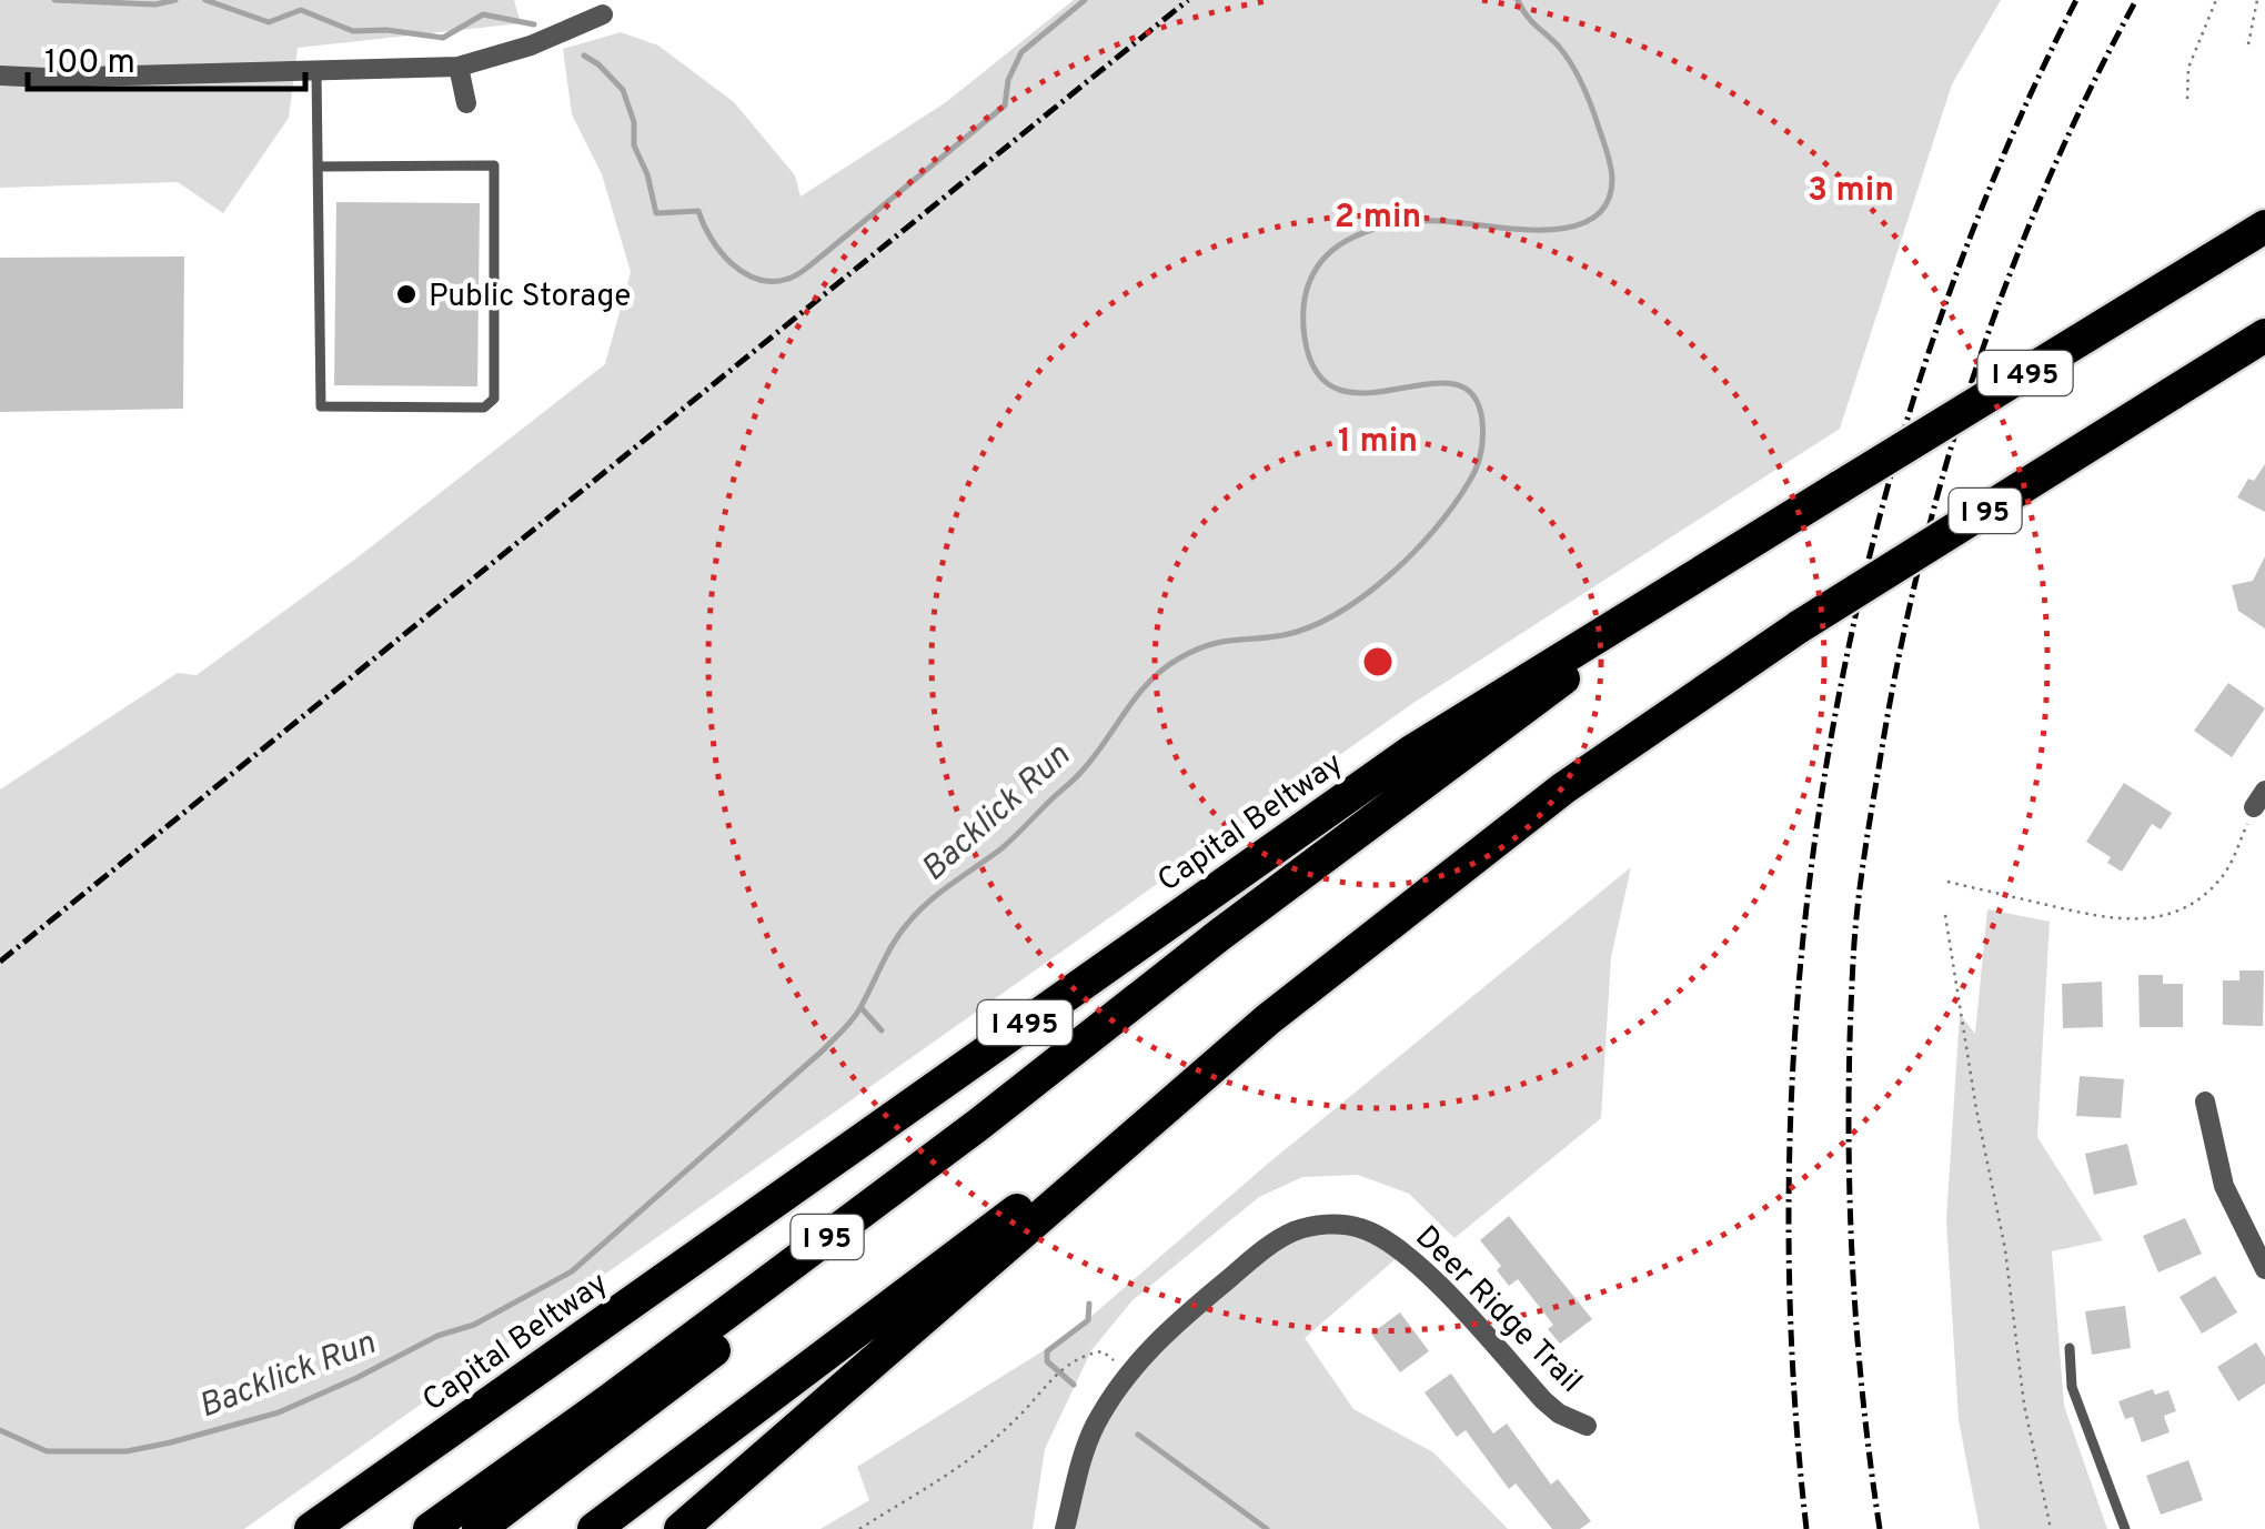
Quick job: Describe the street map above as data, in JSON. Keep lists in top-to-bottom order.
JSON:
{
  "streets": {
    "highway": ["I 495", "I 95", "Capital Beltway"],
    "street": ["Deer Ridge Trail"]
  },
  "crossings": [
    ["I 95", "Capital Beltway"]
  ],
  "water": ["Backlick Run"],
  "places": ["Public Storage"],
  "scale_bar": "100 m",
  "rings": ["3 min", "2 min", "1 min"]
}
